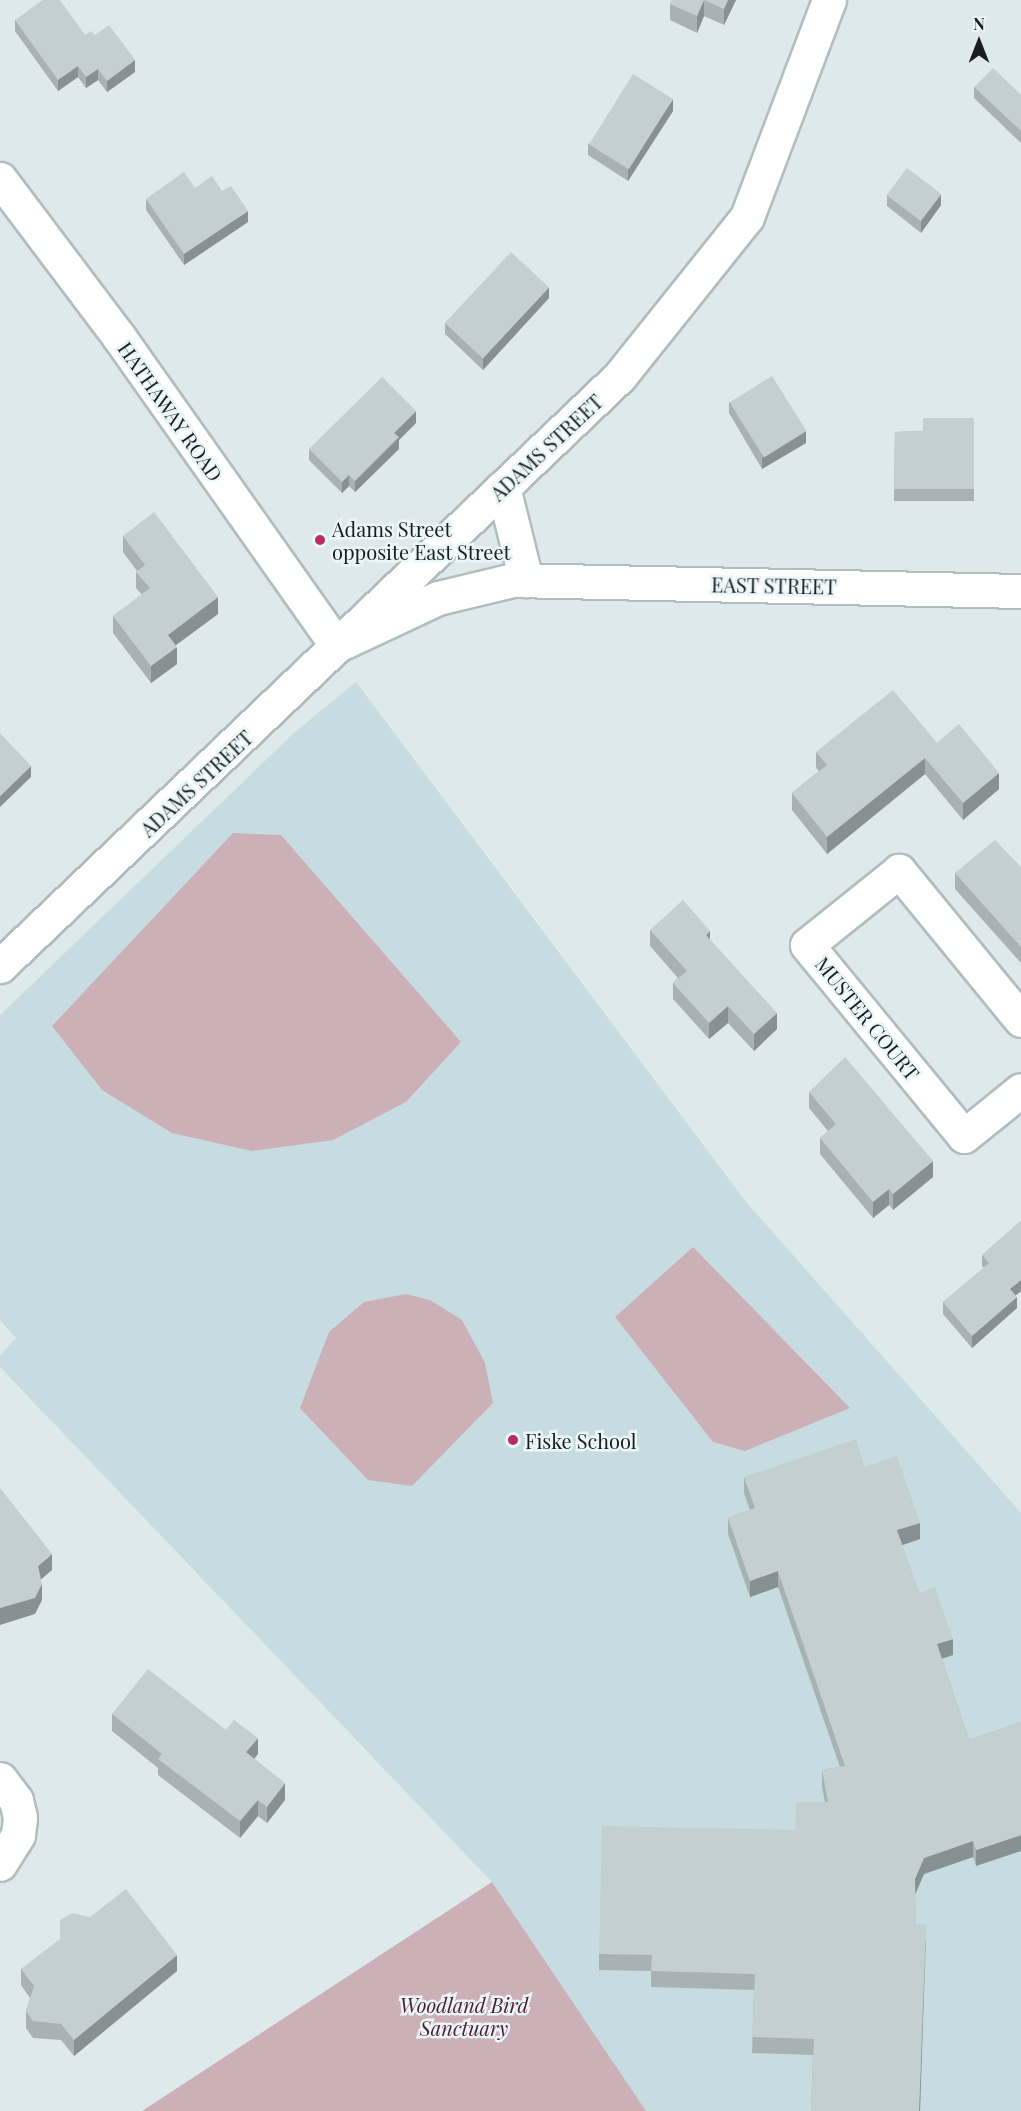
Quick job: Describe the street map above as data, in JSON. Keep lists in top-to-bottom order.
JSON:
{
  "streets": {
    "street": [
      "HATHAWAY ROAD",
      "ADAMS STREET",
      "EAST STREET",
      "MUSTER COURT"
    ]
  },
  "crossings": [
    ["HATHAWAY ROAD", "ADAMS STREET"],
    ["HATHAWAY ROAD", "EAST STREET"],
    ["ADAMS STREET", "EAST STREET"]
  ],
  "parks": ["Woodland Bird Sanctuary"],
  "places": ["Adams Street opposite East Street", "Fiske School"],
  "north": "top"
}
